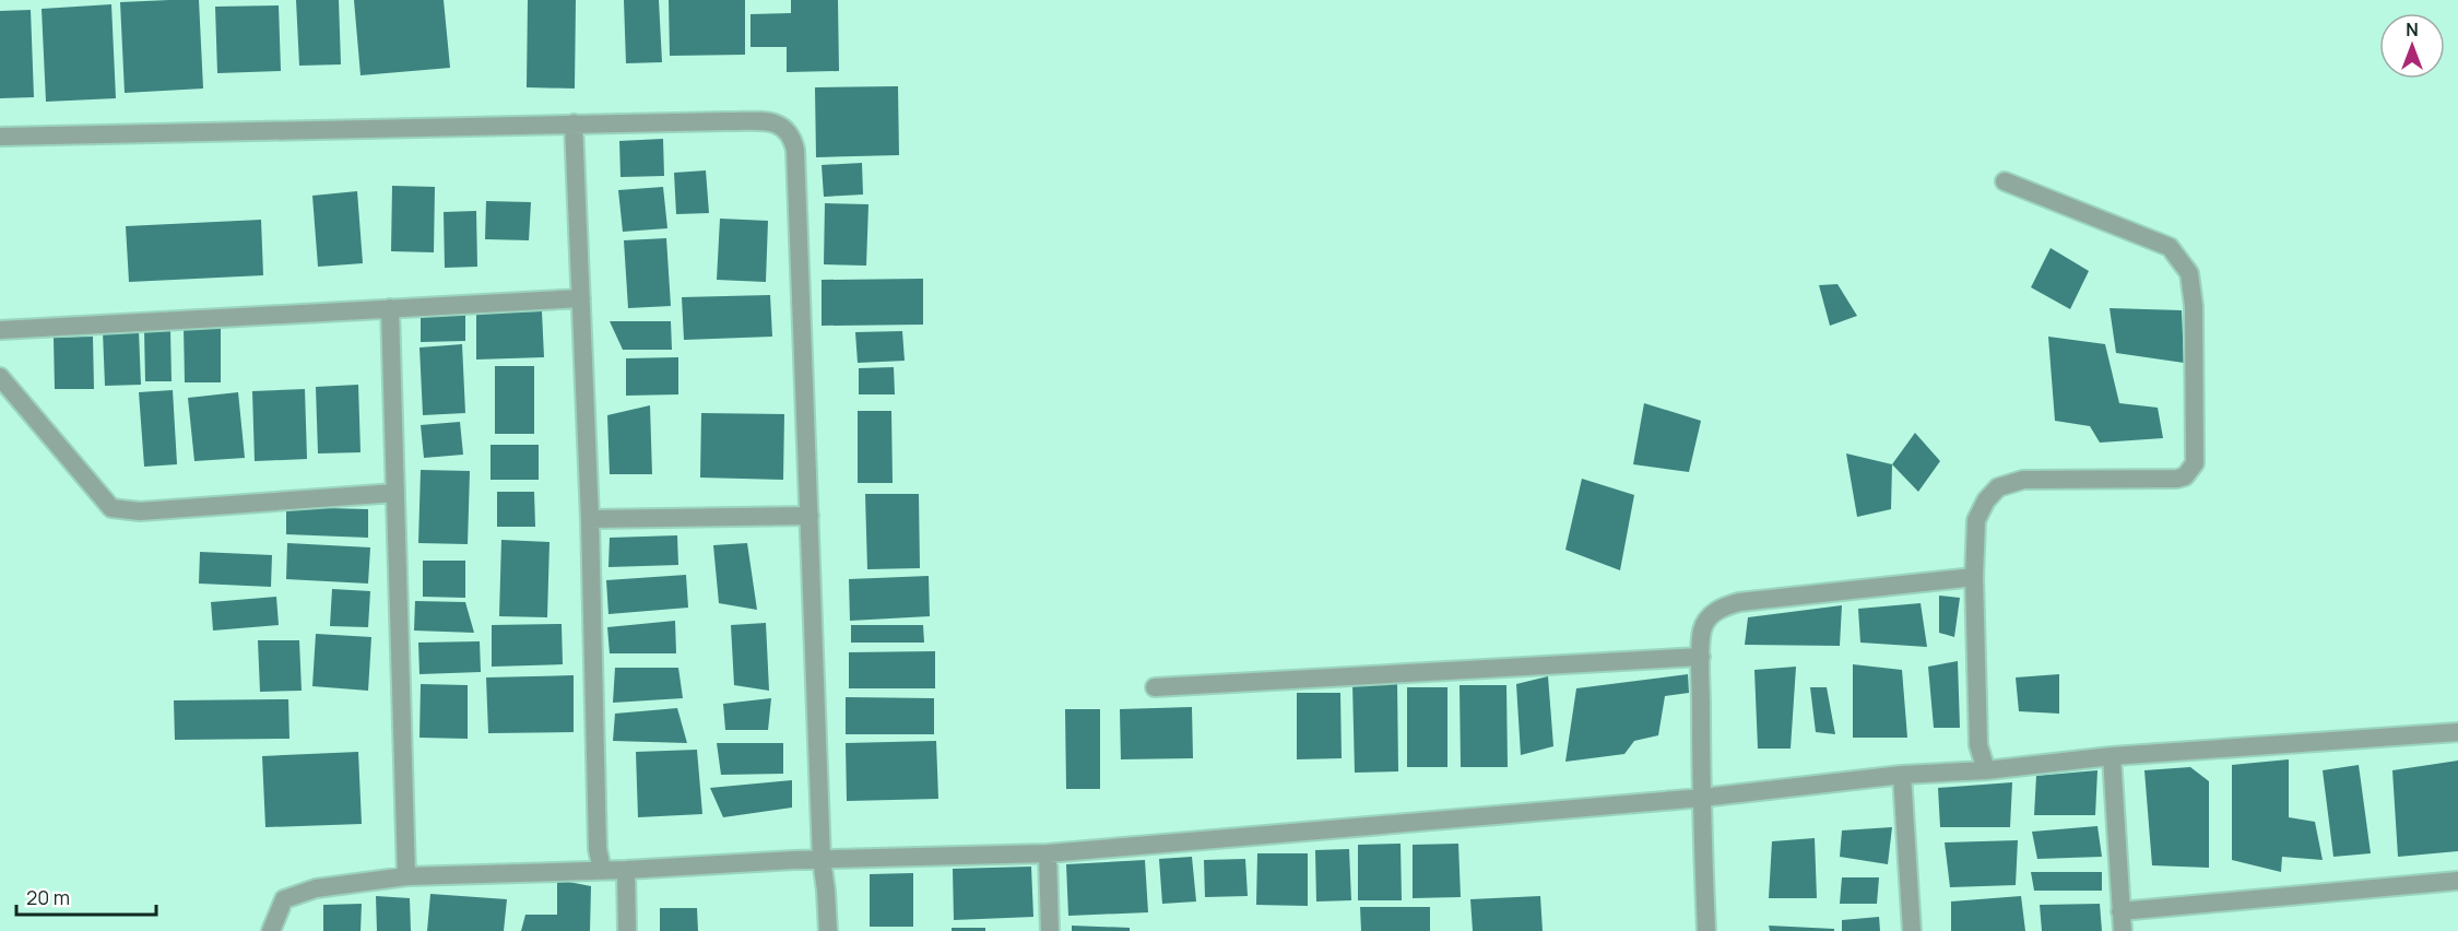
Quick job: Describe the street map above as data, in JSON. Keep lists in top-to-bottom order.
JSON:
{
  "scale_bar": "20 m",
  "north": "top"
}
